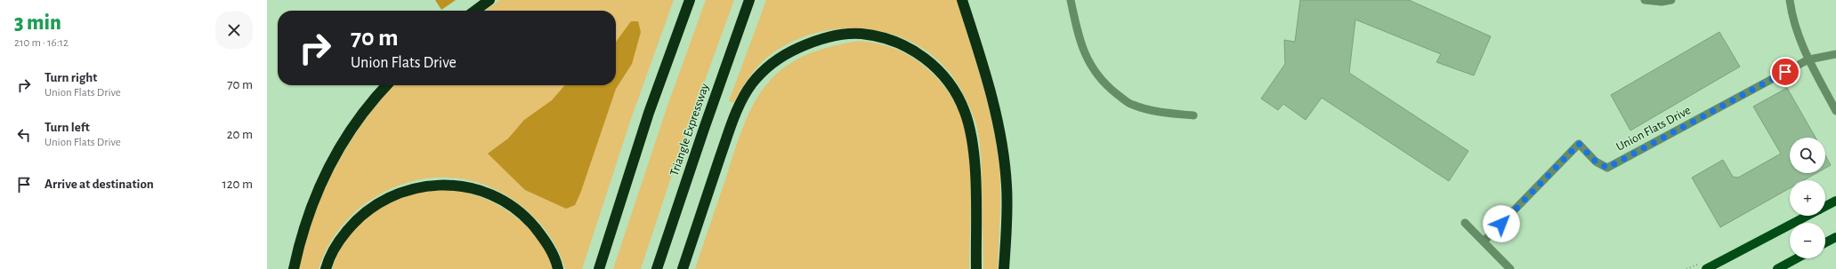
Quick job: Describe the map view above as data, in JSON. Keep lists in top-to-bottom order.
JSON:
{
  "streets": {
    "highway": ["Triangle Expressway"],
    "street": ["Union Flats Drive"]
  },
  "page": {
    "heading": ["3 min", "210 m · 16:12"],
    "turn": ["70 m", "Union Flats Drive"],
    "list": [
      {
        "name": "Turn right",
        "note": "Union Flats Drive",
        "value": "70 m"
      },
      {
        "name": "Turn left",
        "note": "Union Flats Drive",
        "value": "20 m"
      },
      {
        "name": "Arrive at destination",
        "value": "120 m"
      }
    ],
    "map_buttons": ["+", "−"]
  }
}
